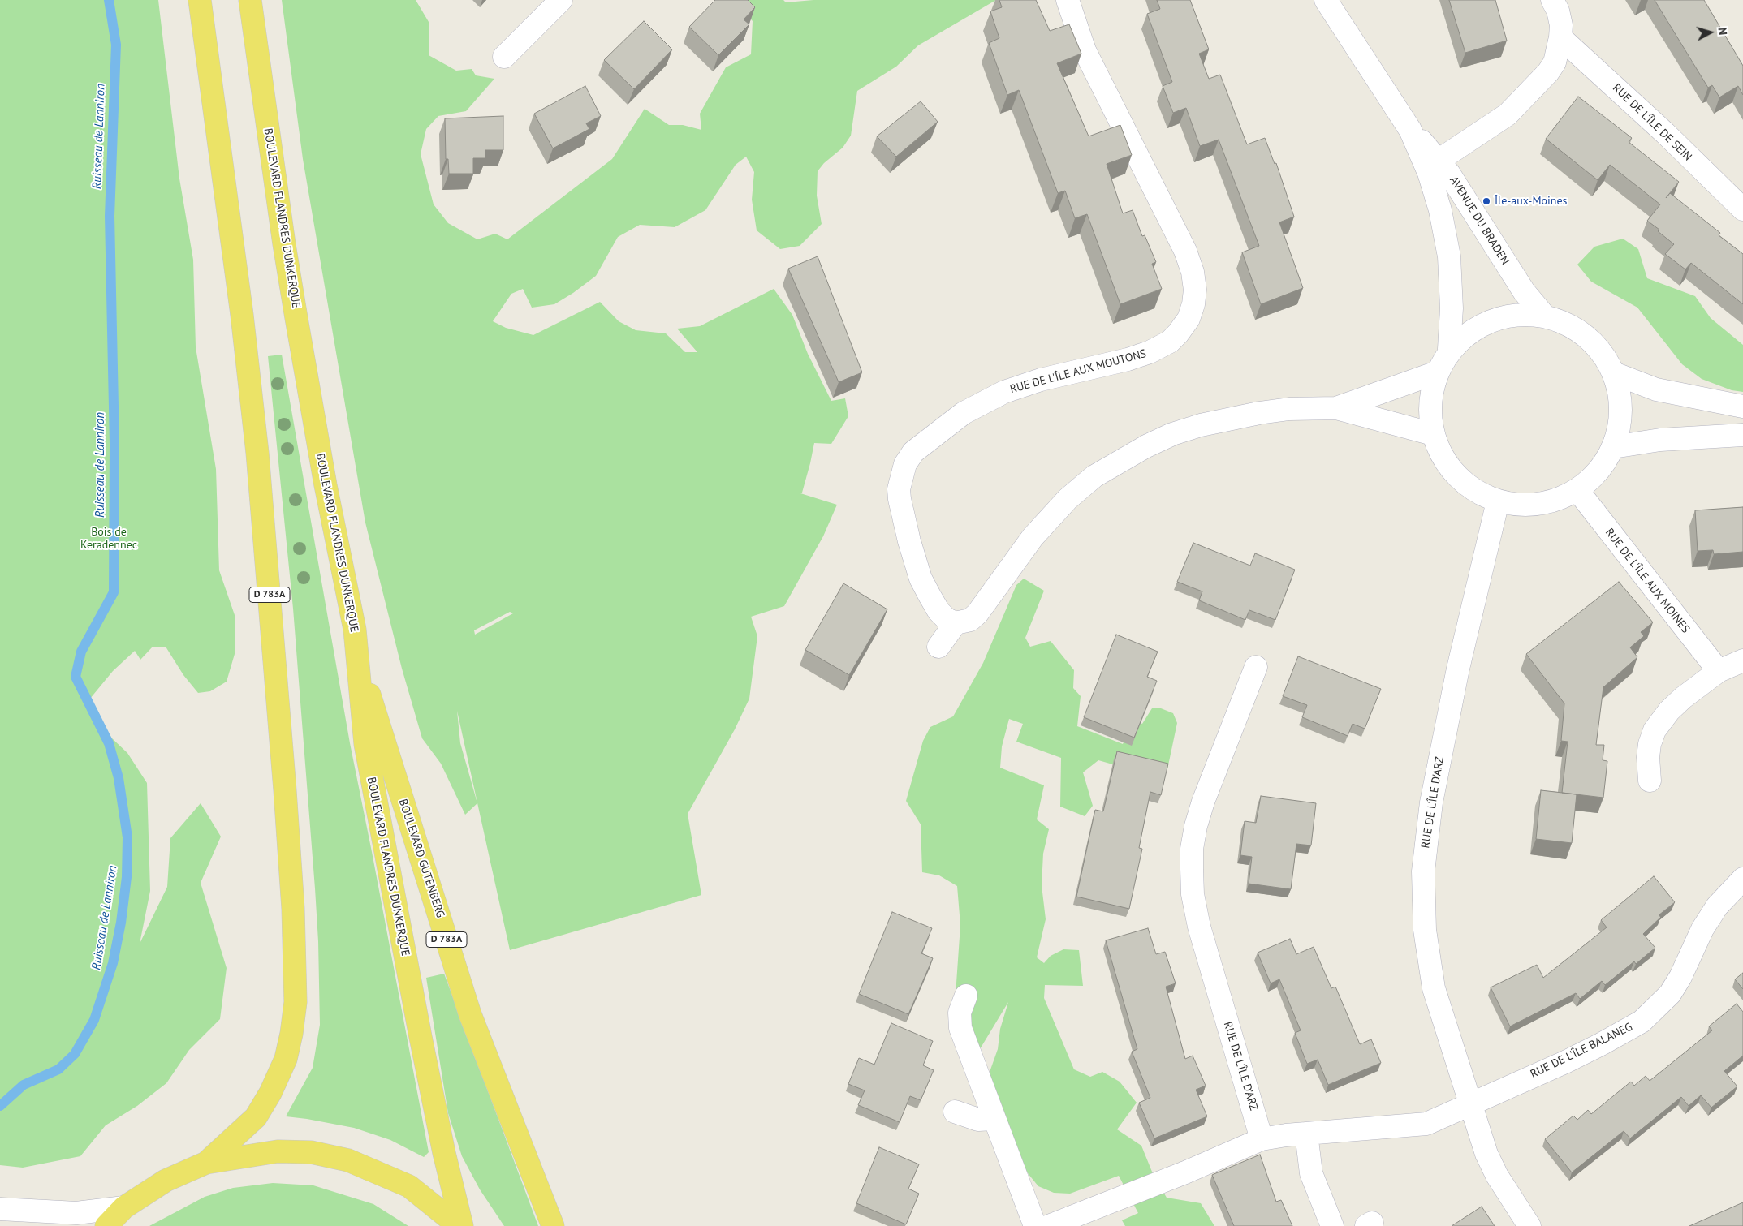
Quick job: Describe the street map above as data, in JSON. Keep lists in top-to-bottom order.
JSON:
{
  "streets": {
    "main road": ["BOULEVARD FLANDRES DUNKERQUE", "D 783A", "BOULEVARD GUTENBERG"],
    "street": [
      "RUE DE L'ÎLE DE SEIN",
      "AVENUE DU BRADEN",
      "RUE DE L'ÎLE AUX MOUTONS",
      "RUE DE L'ÎLE AUX MOINES",
      "RUE DE L'ÎLE D'ARZ",
      "RUE DE L'ÎLE BALANEG"
    ]
  },
  "crossings": [
    ["BOULEVARD FLANDRES DUNKERQUE", "BOULEVARD GUTENBERG"],
    ["RUE DE L'ÎLE D'ARZ", "RUE DE L'ÎLE BALANEG"]
  ],
  "water": ["Ruisseau de Lanniron"],
  "parks": ["Bois de Keradennec"],
  "places": ["Île-aux-Moines"],
  "north": "right"
}
